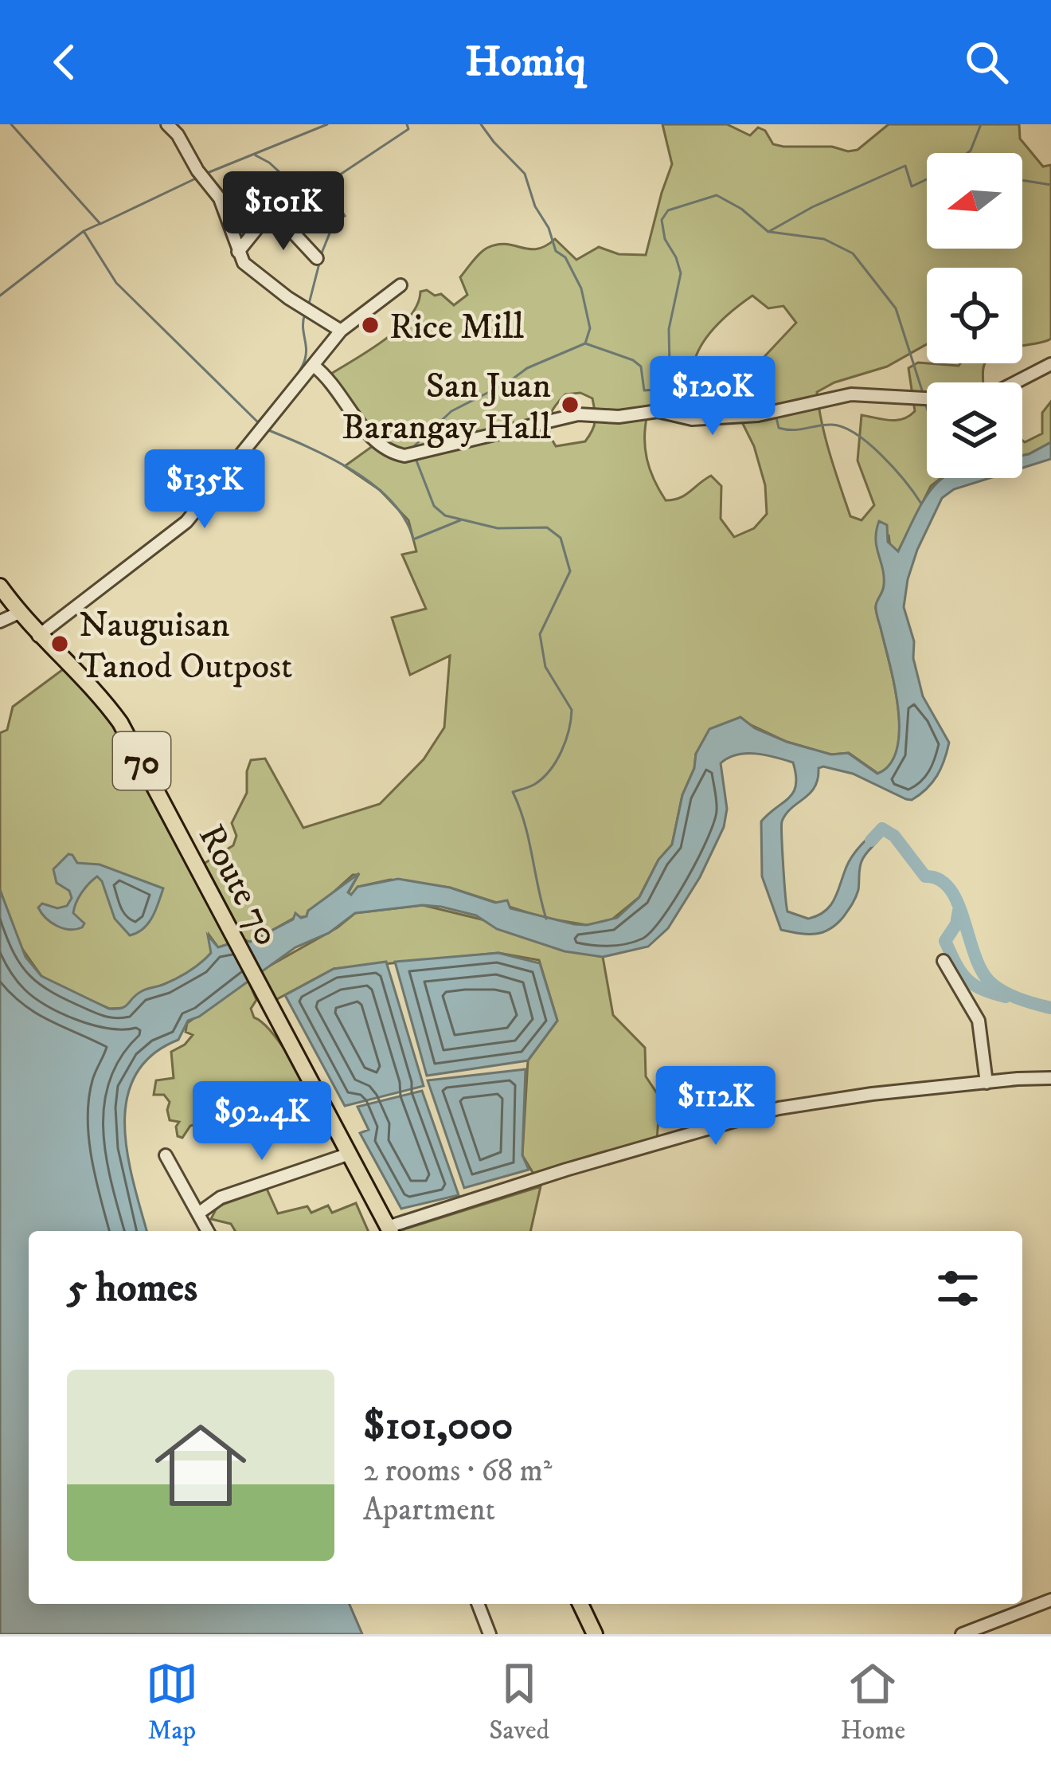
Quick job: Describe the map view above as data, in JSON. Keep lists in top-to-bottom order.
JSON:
{
  "streets": {
    "highway": ["70", "Route 70"]
  },
  "places": ["Rice Mill", "San Juan Barangay Hall", "Nauguisan Tanod Outpost"],
  "north": "left",
  "page": {
    "header": "Homiq",
    "price": [
      "$101K",
      "$120K",
      "$135K",
      "$112K",
      "$92.4K"
    ],
    "heading": "5 homes",
    "list": [
      {
        "name": "$101,000",
        "note": "2 rooms · 68 m² · Apartment"
      }
    ],
    "tabs": ["Map", "Saved", "Home"]
  }
}
